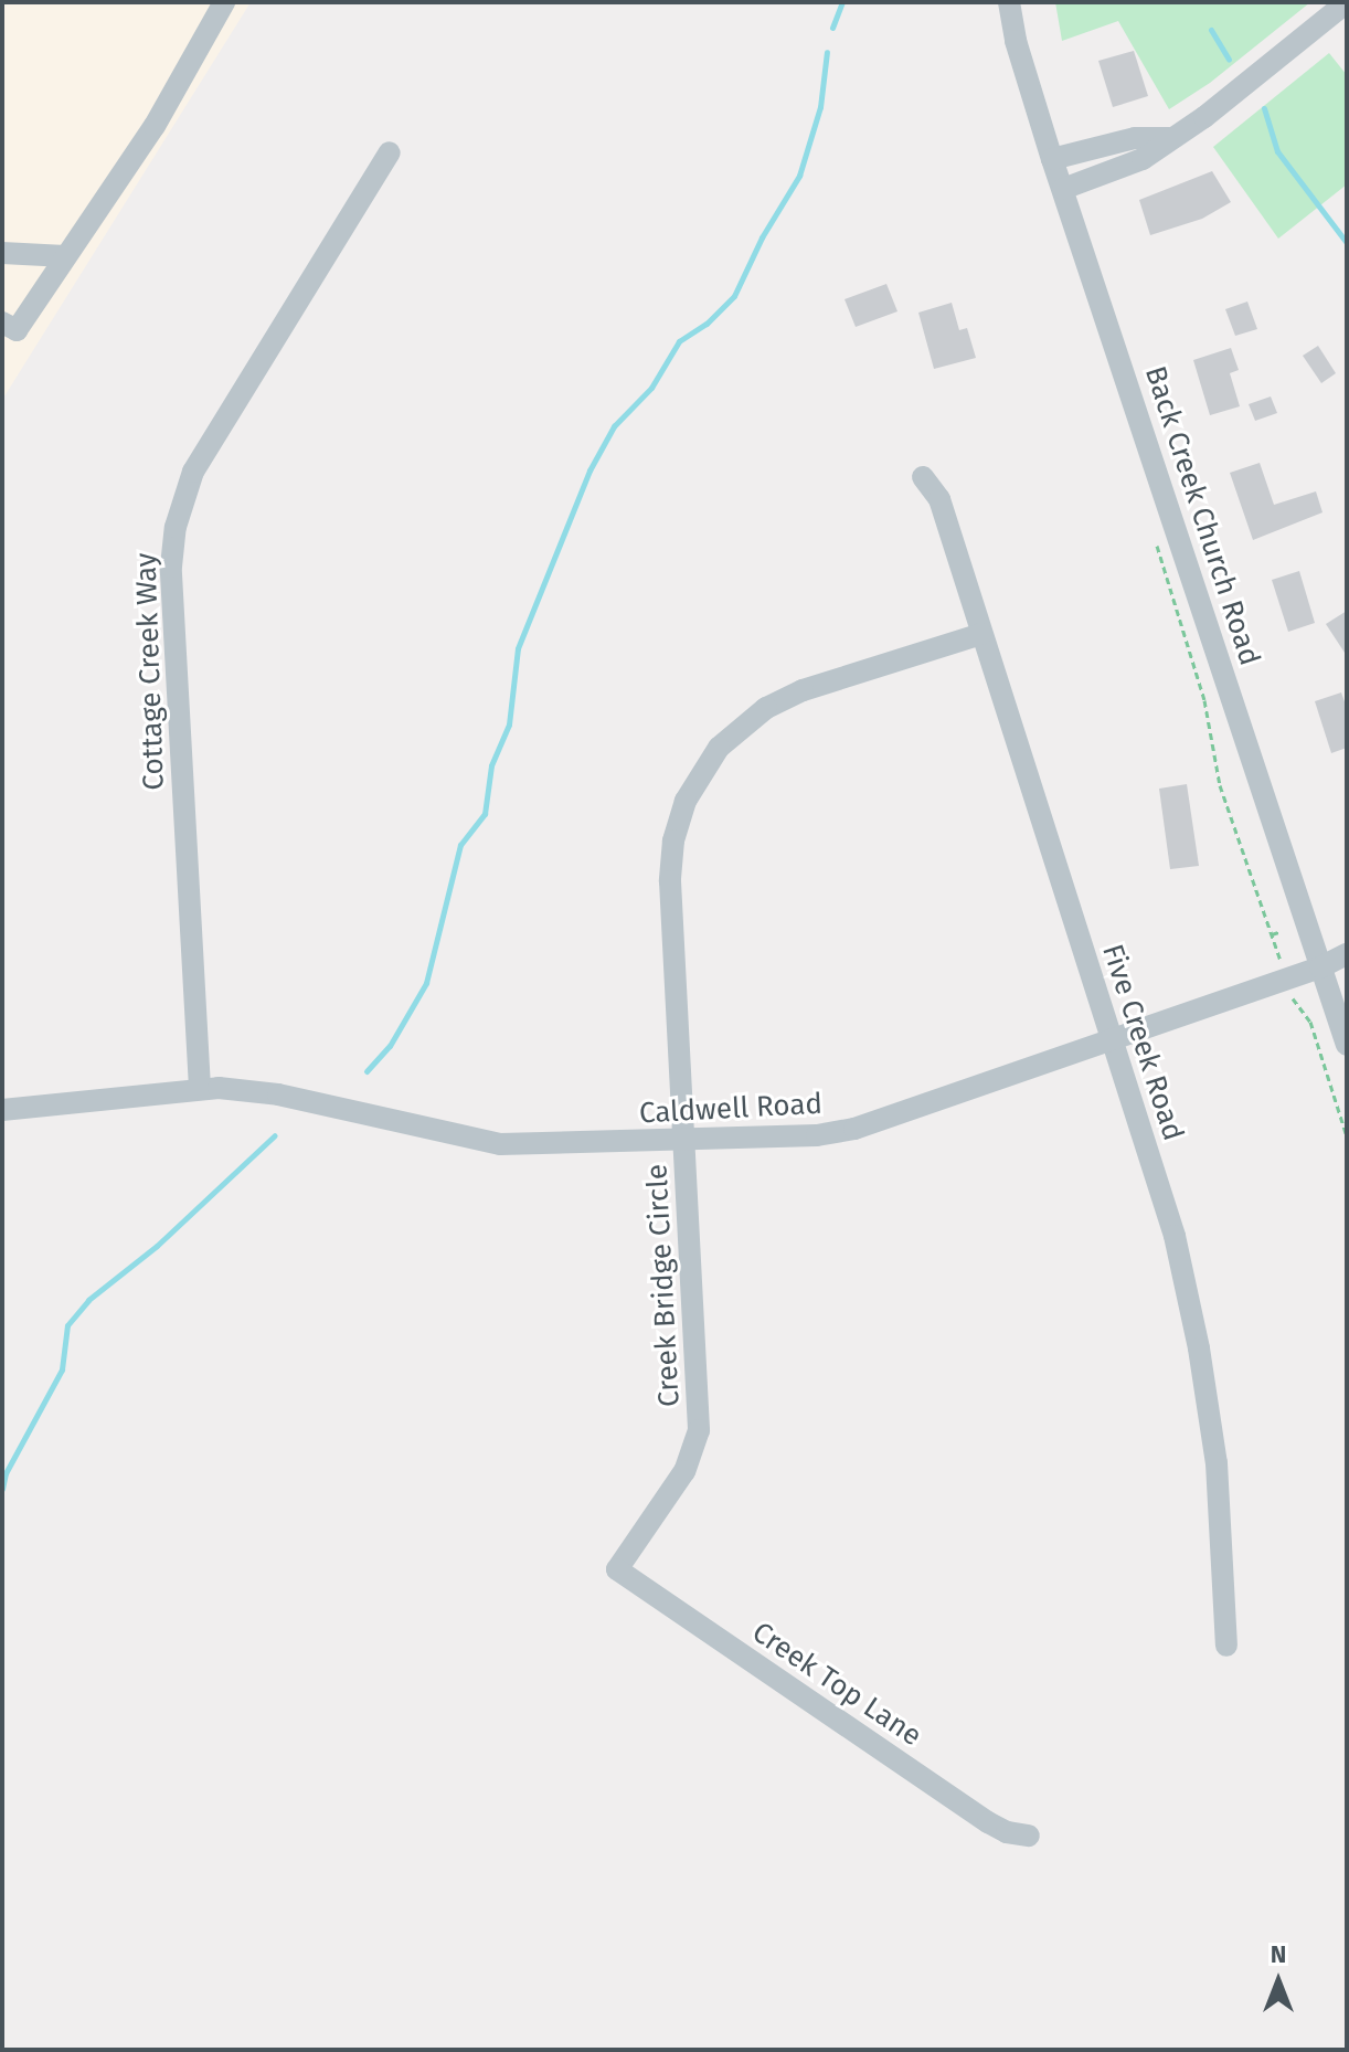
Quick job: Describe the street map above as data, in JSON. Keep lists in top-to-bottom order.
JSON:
{
  "streets": {
    "street": [
      "Back Creek Church Road",
      "Cottage Creek Way",
      "Five Creek Road",
      "Caldwell Road",
      "Creek Bridge Circle",
      "Creek Top Lane"
    ]
  },
  "crossings": [
    ["Back Creek Church Road", "Caldwell Road"],
    ["Cottage Creek Way", "Caldwell Road"],
    ["Five Creek Road", "Caldwell Road"],
    ["Five Creek Road", "Creek Bridge Circle"],
    ["Caldwell Road", "Creek Bridge Circle"],
    ["Creek Bridge Circle", "Creek Top Lane"]
  ],
  "north": "top"
}
